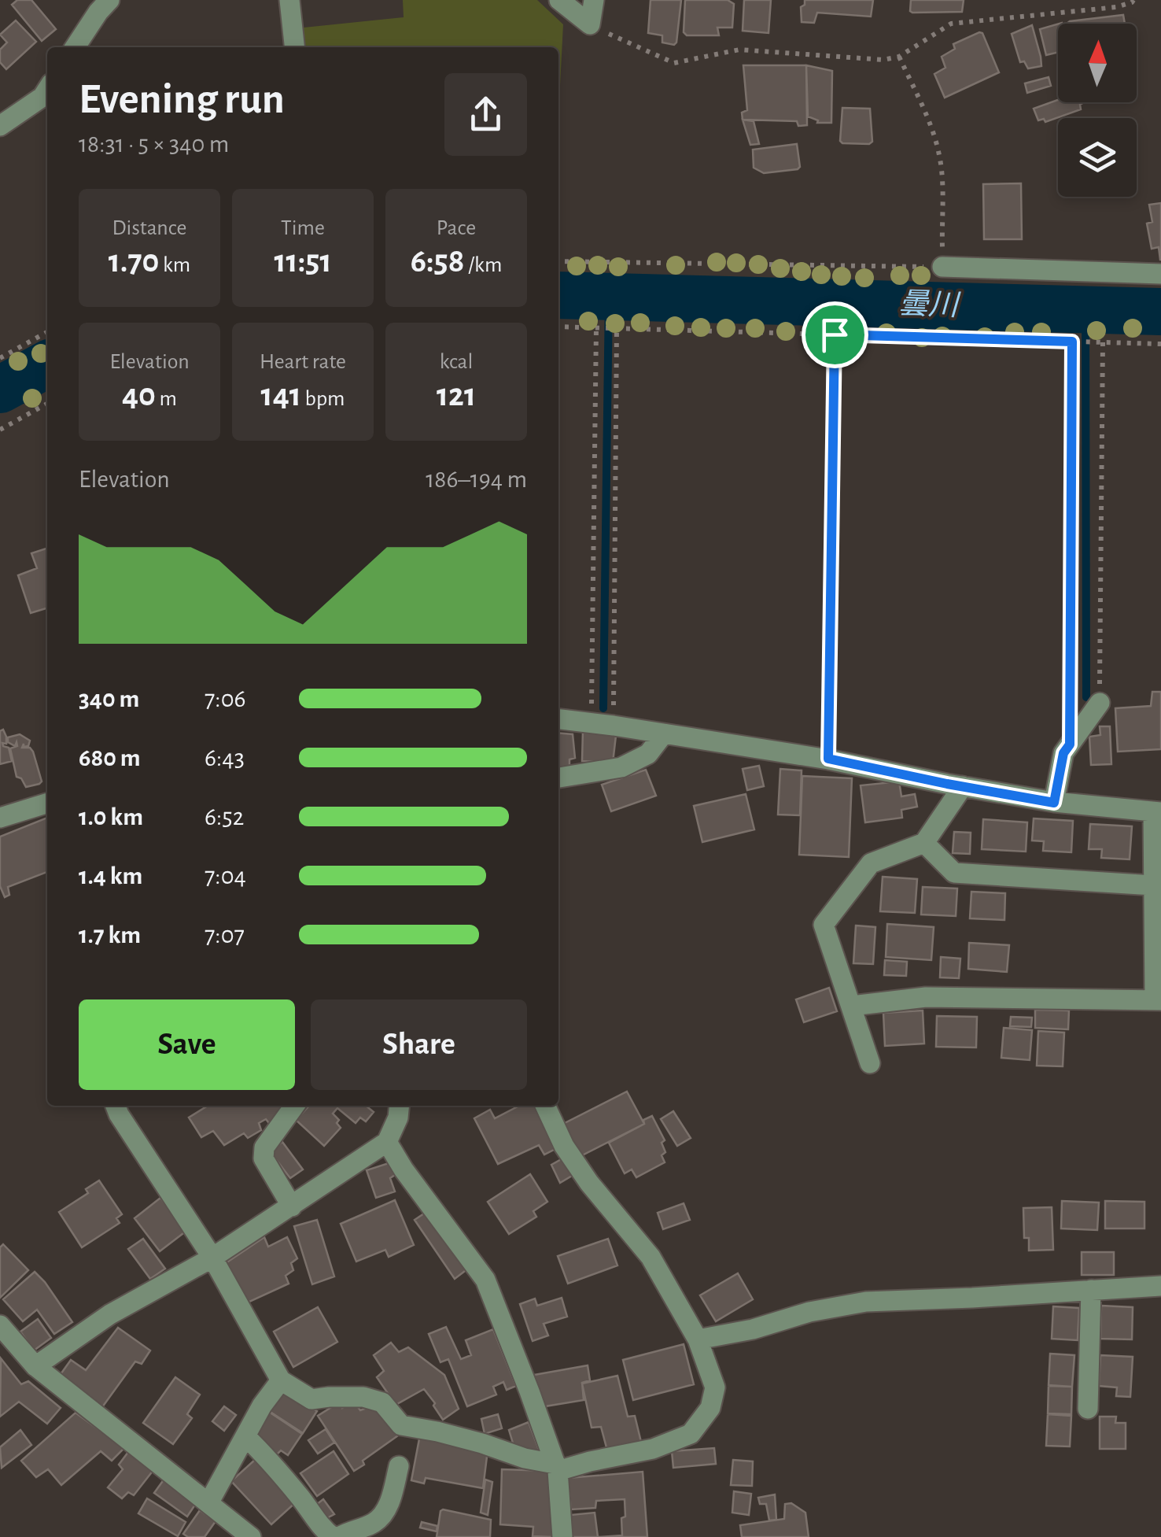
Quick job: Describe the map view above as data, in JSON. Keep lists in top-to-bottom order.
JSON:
{
  "water": ["曇川"],
  "north": "top",
  "page": {
    "heading": ["Evening run", "18:31 · 5 × 340 m"],
    "stats": [
      ["Distance", "1.70 km"],
      ["Time", "11:51"],
      ["Pace", "6:58 /km"],
      ["Elevation", "40 m"],
      ["Heart rate", "141 bpm"],
      ["kcal", "121"]
    ],
    "chart": ["Elevation", "186–194 m"],
    "list": [
      {
        "name": "340 m",
        "note": "7:06"
      },
      {
        "name": "680 m",
        "note": "6:43"
      },
      {
        "name": "1.0 km",
        "note": "6:52"
      },
      {
        "name": "1.4 km",
        "note": "7:04"
      },
      {
        "name": "1.7 km",
        "note": "7:07"
      }
    ],
    "buttons": ["Save", "Share"]
  }
}
